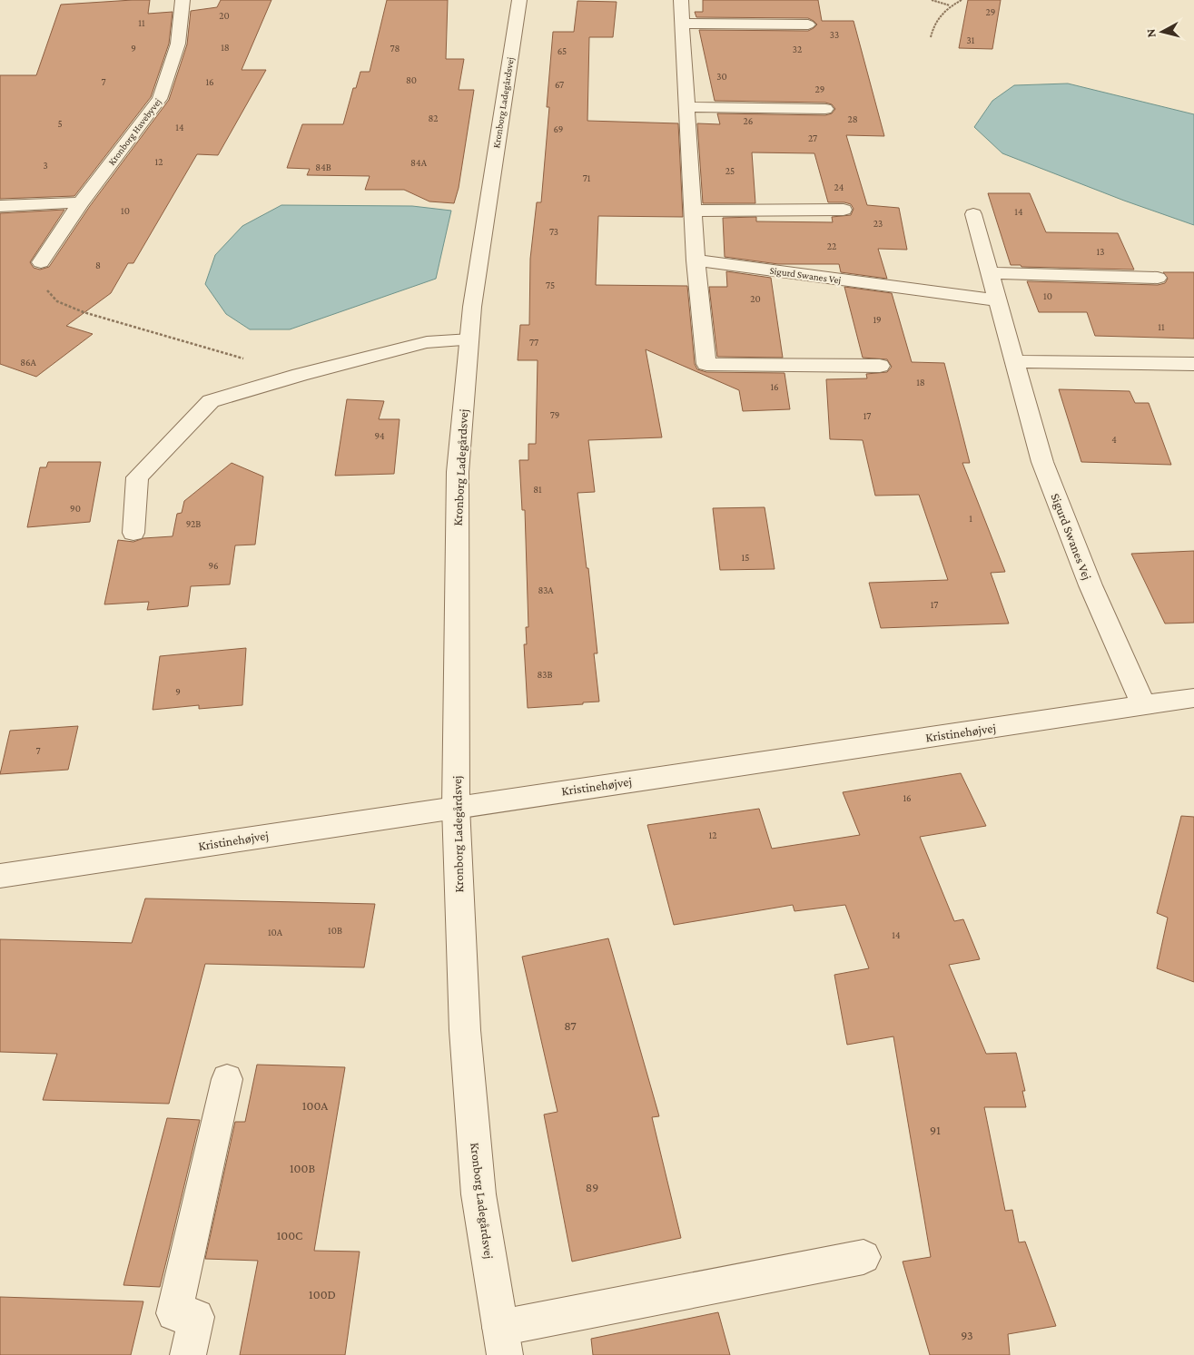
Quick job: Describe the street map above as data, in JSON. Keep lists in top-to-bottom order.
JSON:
{
  "streets": {
    "street": [
      "Kronborg Ladegårdsvej",
      "Kronborg Havebyvej",
      "Sigurd Swanes Vej",
      "Kristinehøjvej"
    ]
  },
  "crossings": [
    ["Kronborg Ladegårdsvej", "Kristinehøjvej"],
    ["Sigurd Swanes Vej", "Kristinehøjvej"]
  ],
  "house_numbers": [
    "29",
    "20",
    "11",
    "33",
    "31",
    "18",
    "9",
    "78",
    "32",
    "65",
    "30",
    "80",
    "7",
    "16",
    "67",
    "29",
    "82",
    "28",
    "26",
    "5",
    "14",
    "69",
    "27",
    "12",
    "84A",
    "3",
    "84B",
    "25",
    "71",
    "24",
    "10",
    "14",
    "23",
    "73",
    "22",
    "13",
    "8",
    "75",
    "10",
    "20",
    "19",
    "11",
    "77",
    "86A",
    "18",
    "16",
    "79",
    "17",
    "94",
    "4",
    "81",
    "90",
    "1",
    "92B",
    "15",
    "96",
    "83A",
    "17",
    "83B",
    "9",
    "7",
    "16",
    "12",
    "10B",
    "10A",
    "14",
    "87",
    "100A",
    "91",
    "100B",
    "89",
    "100C",
    "100D",
    "93"
  ],
  "north": "left"
}
